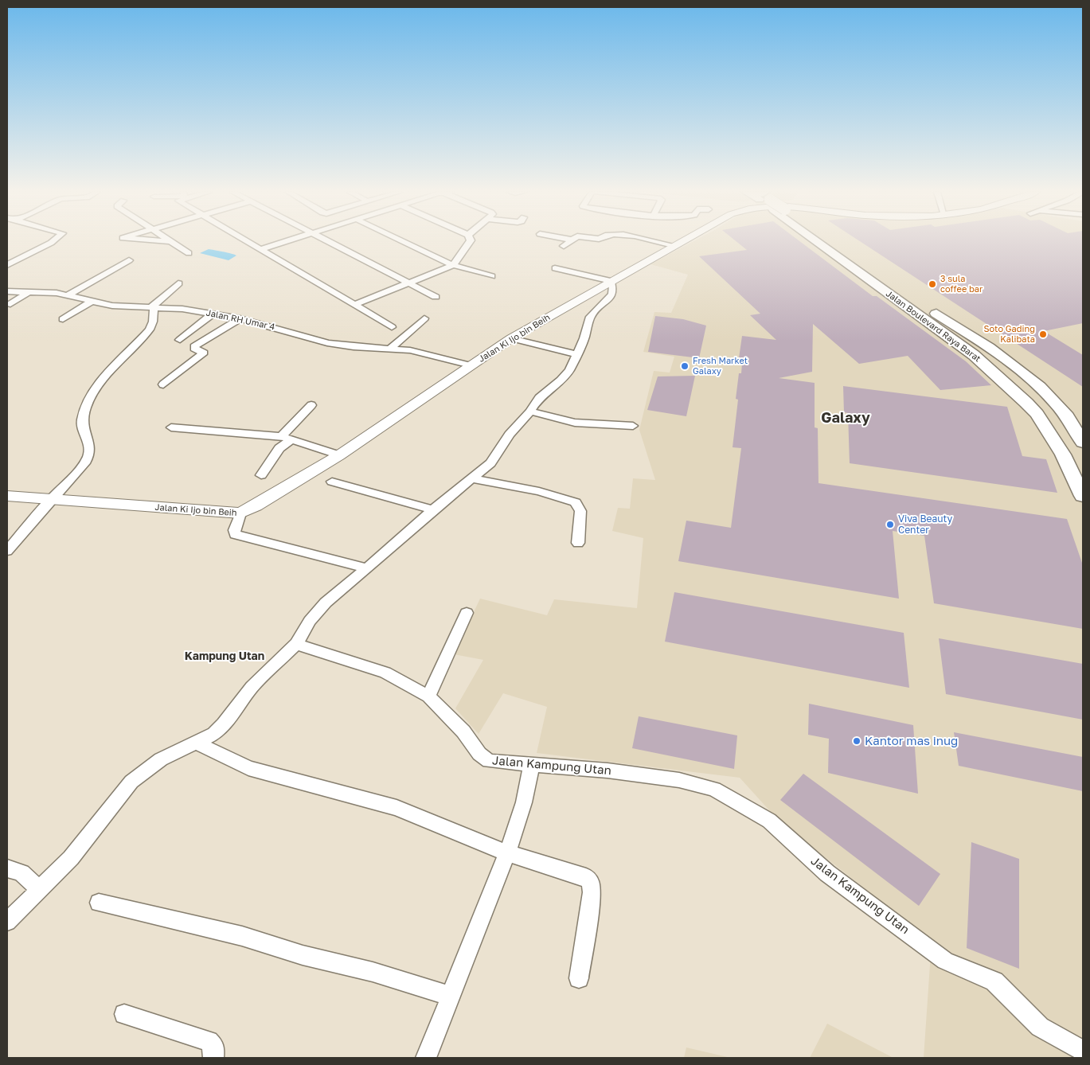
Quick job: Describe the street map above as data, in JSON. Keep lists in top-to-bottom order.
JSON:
{
  "streets": {
    "main road": ["Jalan Boulevard Raya Barat"],
    "street": ["Jalan RH Umar 4", "Jalan Ki Ijo bin Beih", "Jalan Kampung Utan"]
  },
  "crossings": [
    ["Jalan RH Umar 4", "Jalan Ki Ijo bin Beih"]
  ],
  "districts": ["Galaxy", "Kampung Utan"],
  "places": [
    "3 sula coffee bar",
    "Soto Gading Kalibata",
    "Fresh Market Galaxy",
    "Viva Beauty Center",
    "Kantor mas inug"
  ]
}
